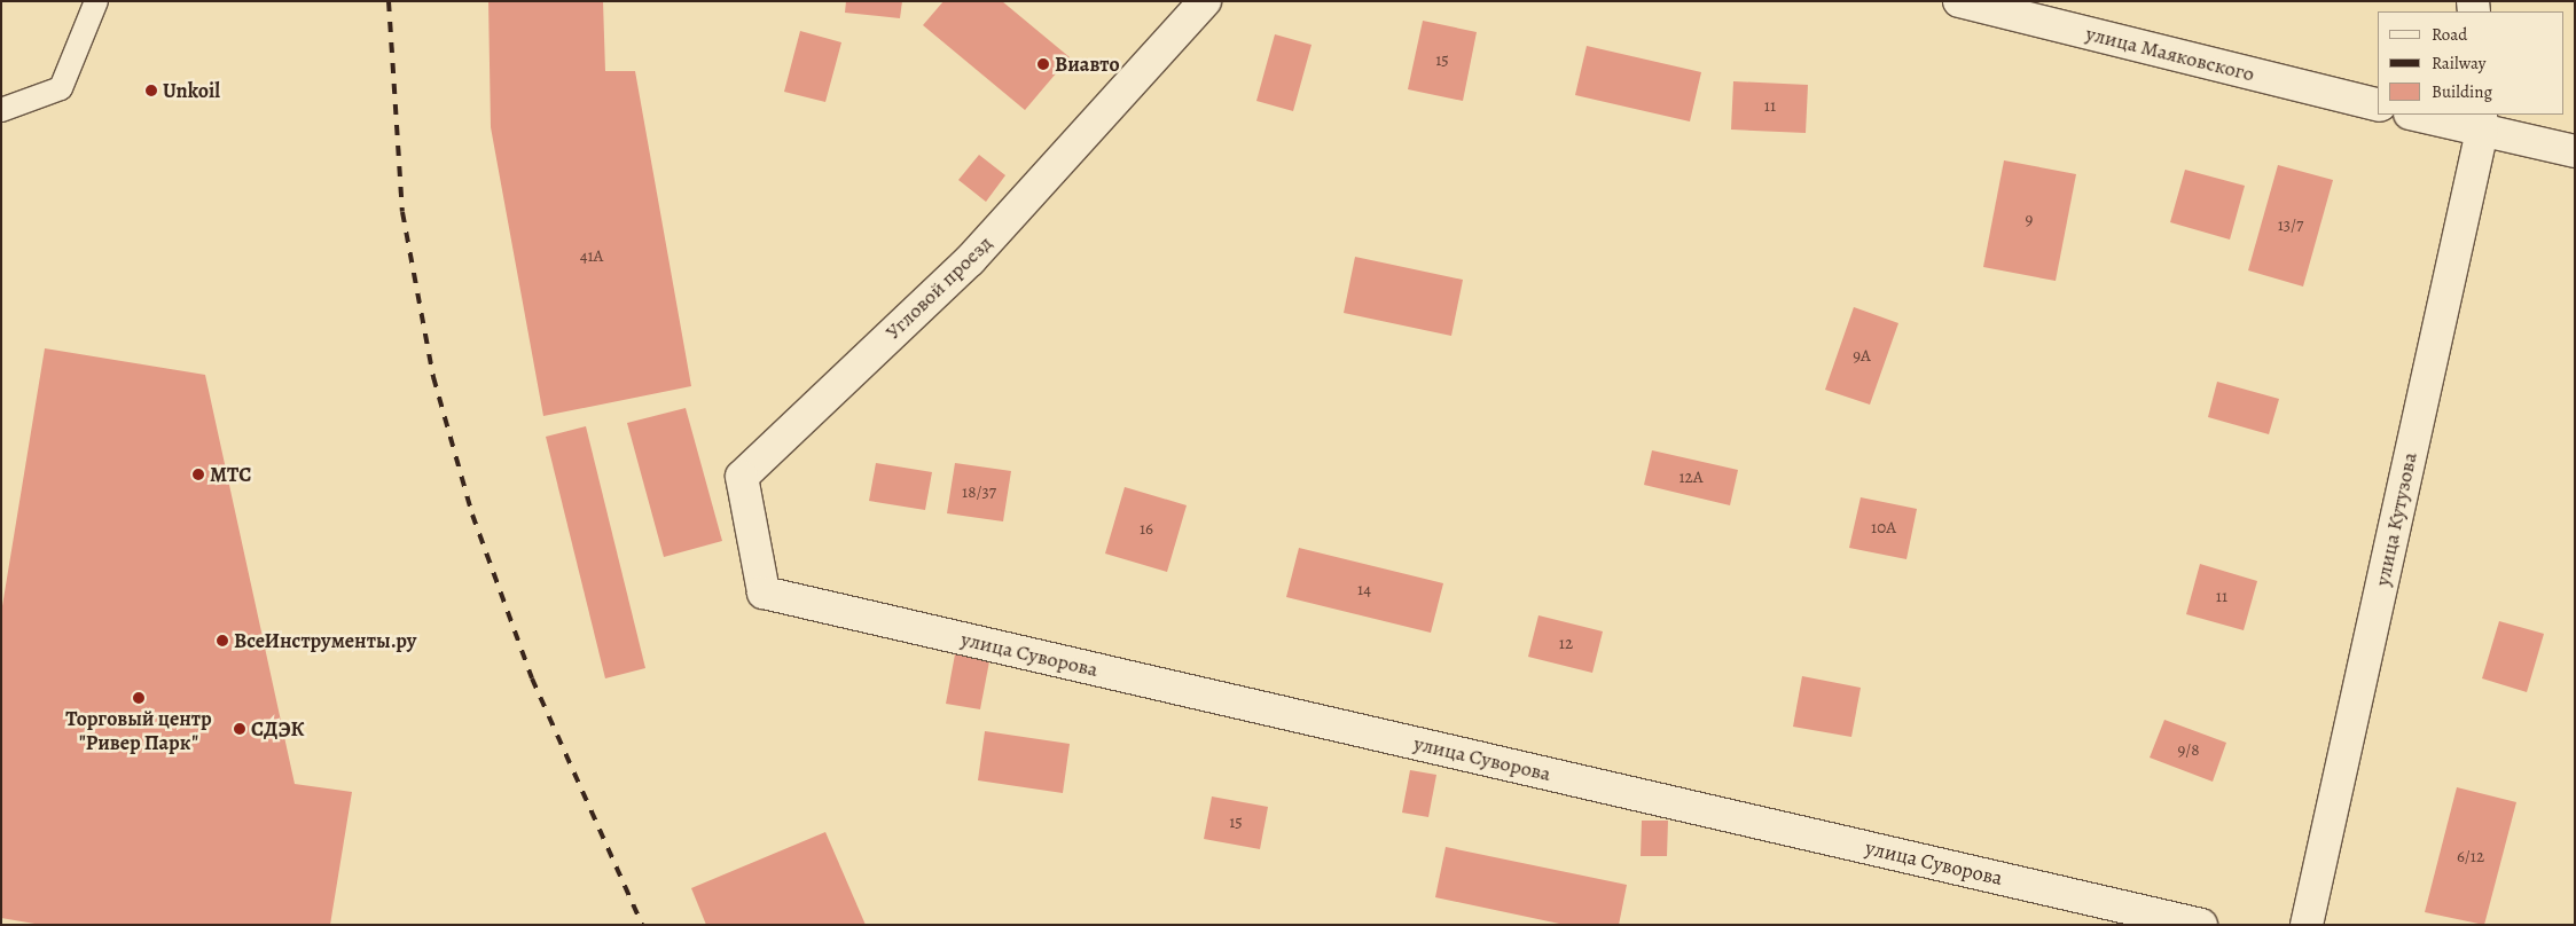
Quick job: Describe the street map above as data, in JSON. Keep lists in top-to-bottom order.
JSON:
{
  "streets": {
    "street": [
      "улица Маяковского",
      "Угловой проезд",
      "улица Кутузова",
      "улица Суворова"
    ]
  },
  "crossings": [
    ["Угловой проезд", "улица Суворова"]
  ],
  "places": [
    "Виавто",
    "Unkoil",
    "МТС",
    "ВсеИнструменты.ру",
    "Торговый центр \"Ривер Парк\"",
    "СДЭК"
  ],
  "house_numbers": [
    "15",
    "11",
    "9",
    "13/7",
    "41А",
    "9А",
    "12А",
    "18/37",
    "10А",
    "16",
    "14",
    "11",
    "12",
    "9/8",
    "15",
    "6/12"
  ],
  "legend": ["Road", "Railway", "Building"]
}
